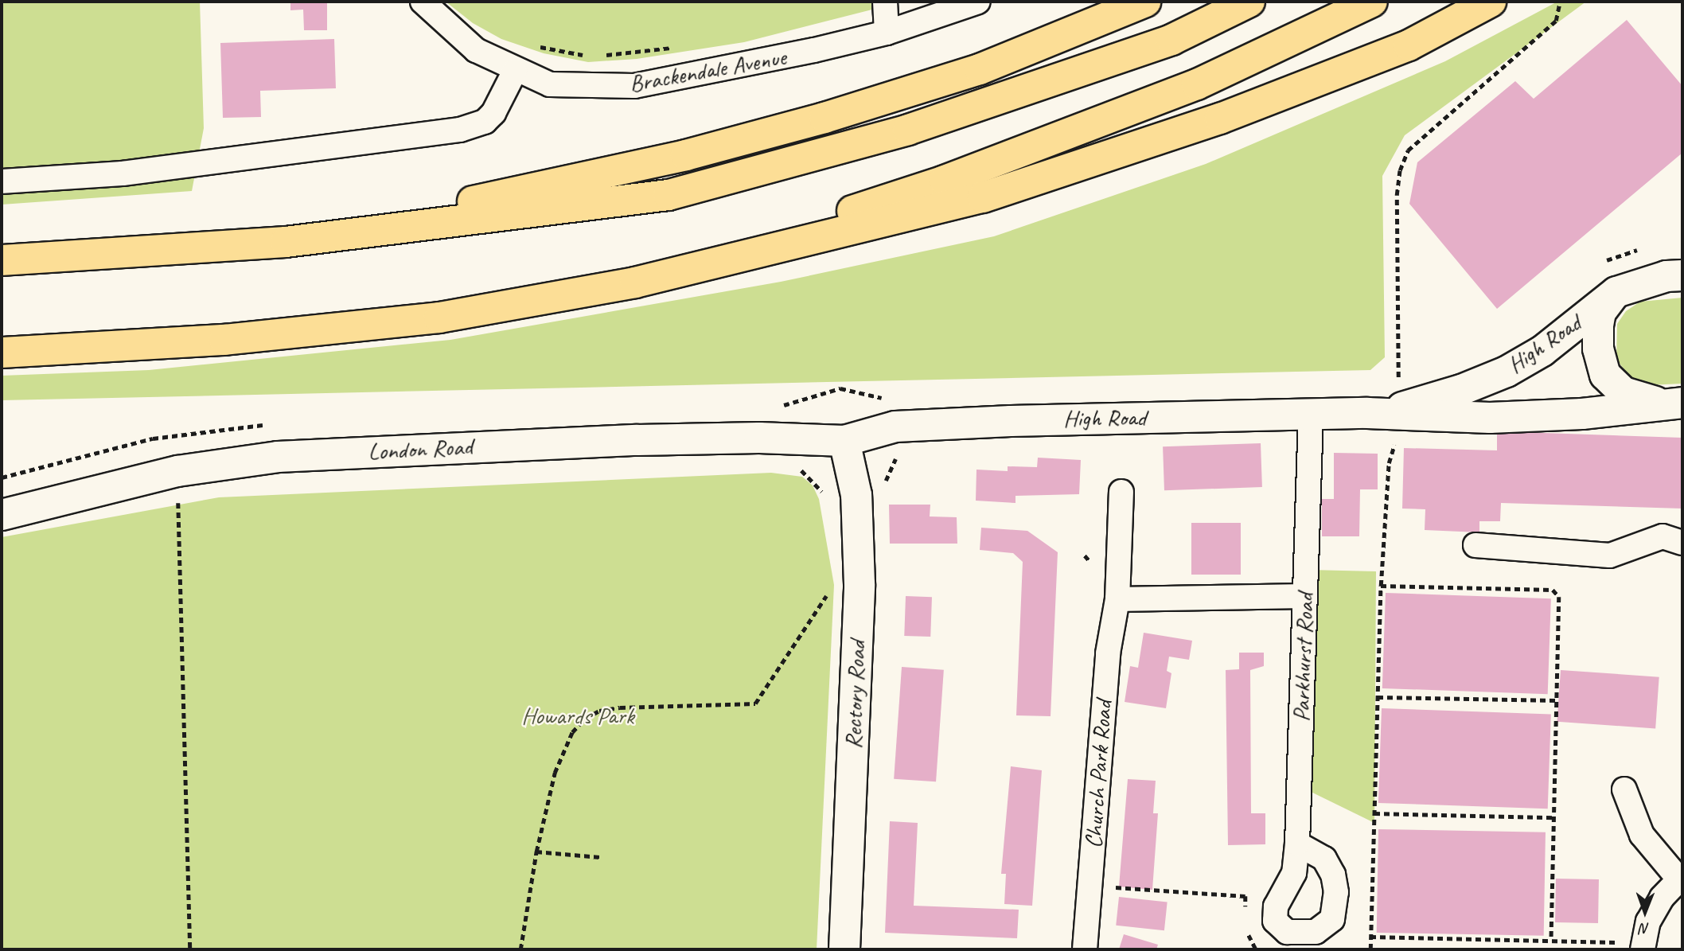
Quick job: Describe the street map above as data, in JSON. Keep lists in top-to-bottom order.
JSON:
{
  "streets": {
    "main road": ["High Road", "London Road", "Rectory Road"],
    "street": ["Brackendale Avenue", "Parkhurst Road", "Church Park Road"]
  },
  "crossings": [
    ["High Road", "London Road"],
    ["High Road", "Parkhurst Road"],
    ["High Road", "Rectory Road"],
    ["London Road", "Rectory Road"]
  ],
  "parks": ["Howards Park"],
  "north": "bottom"
}
